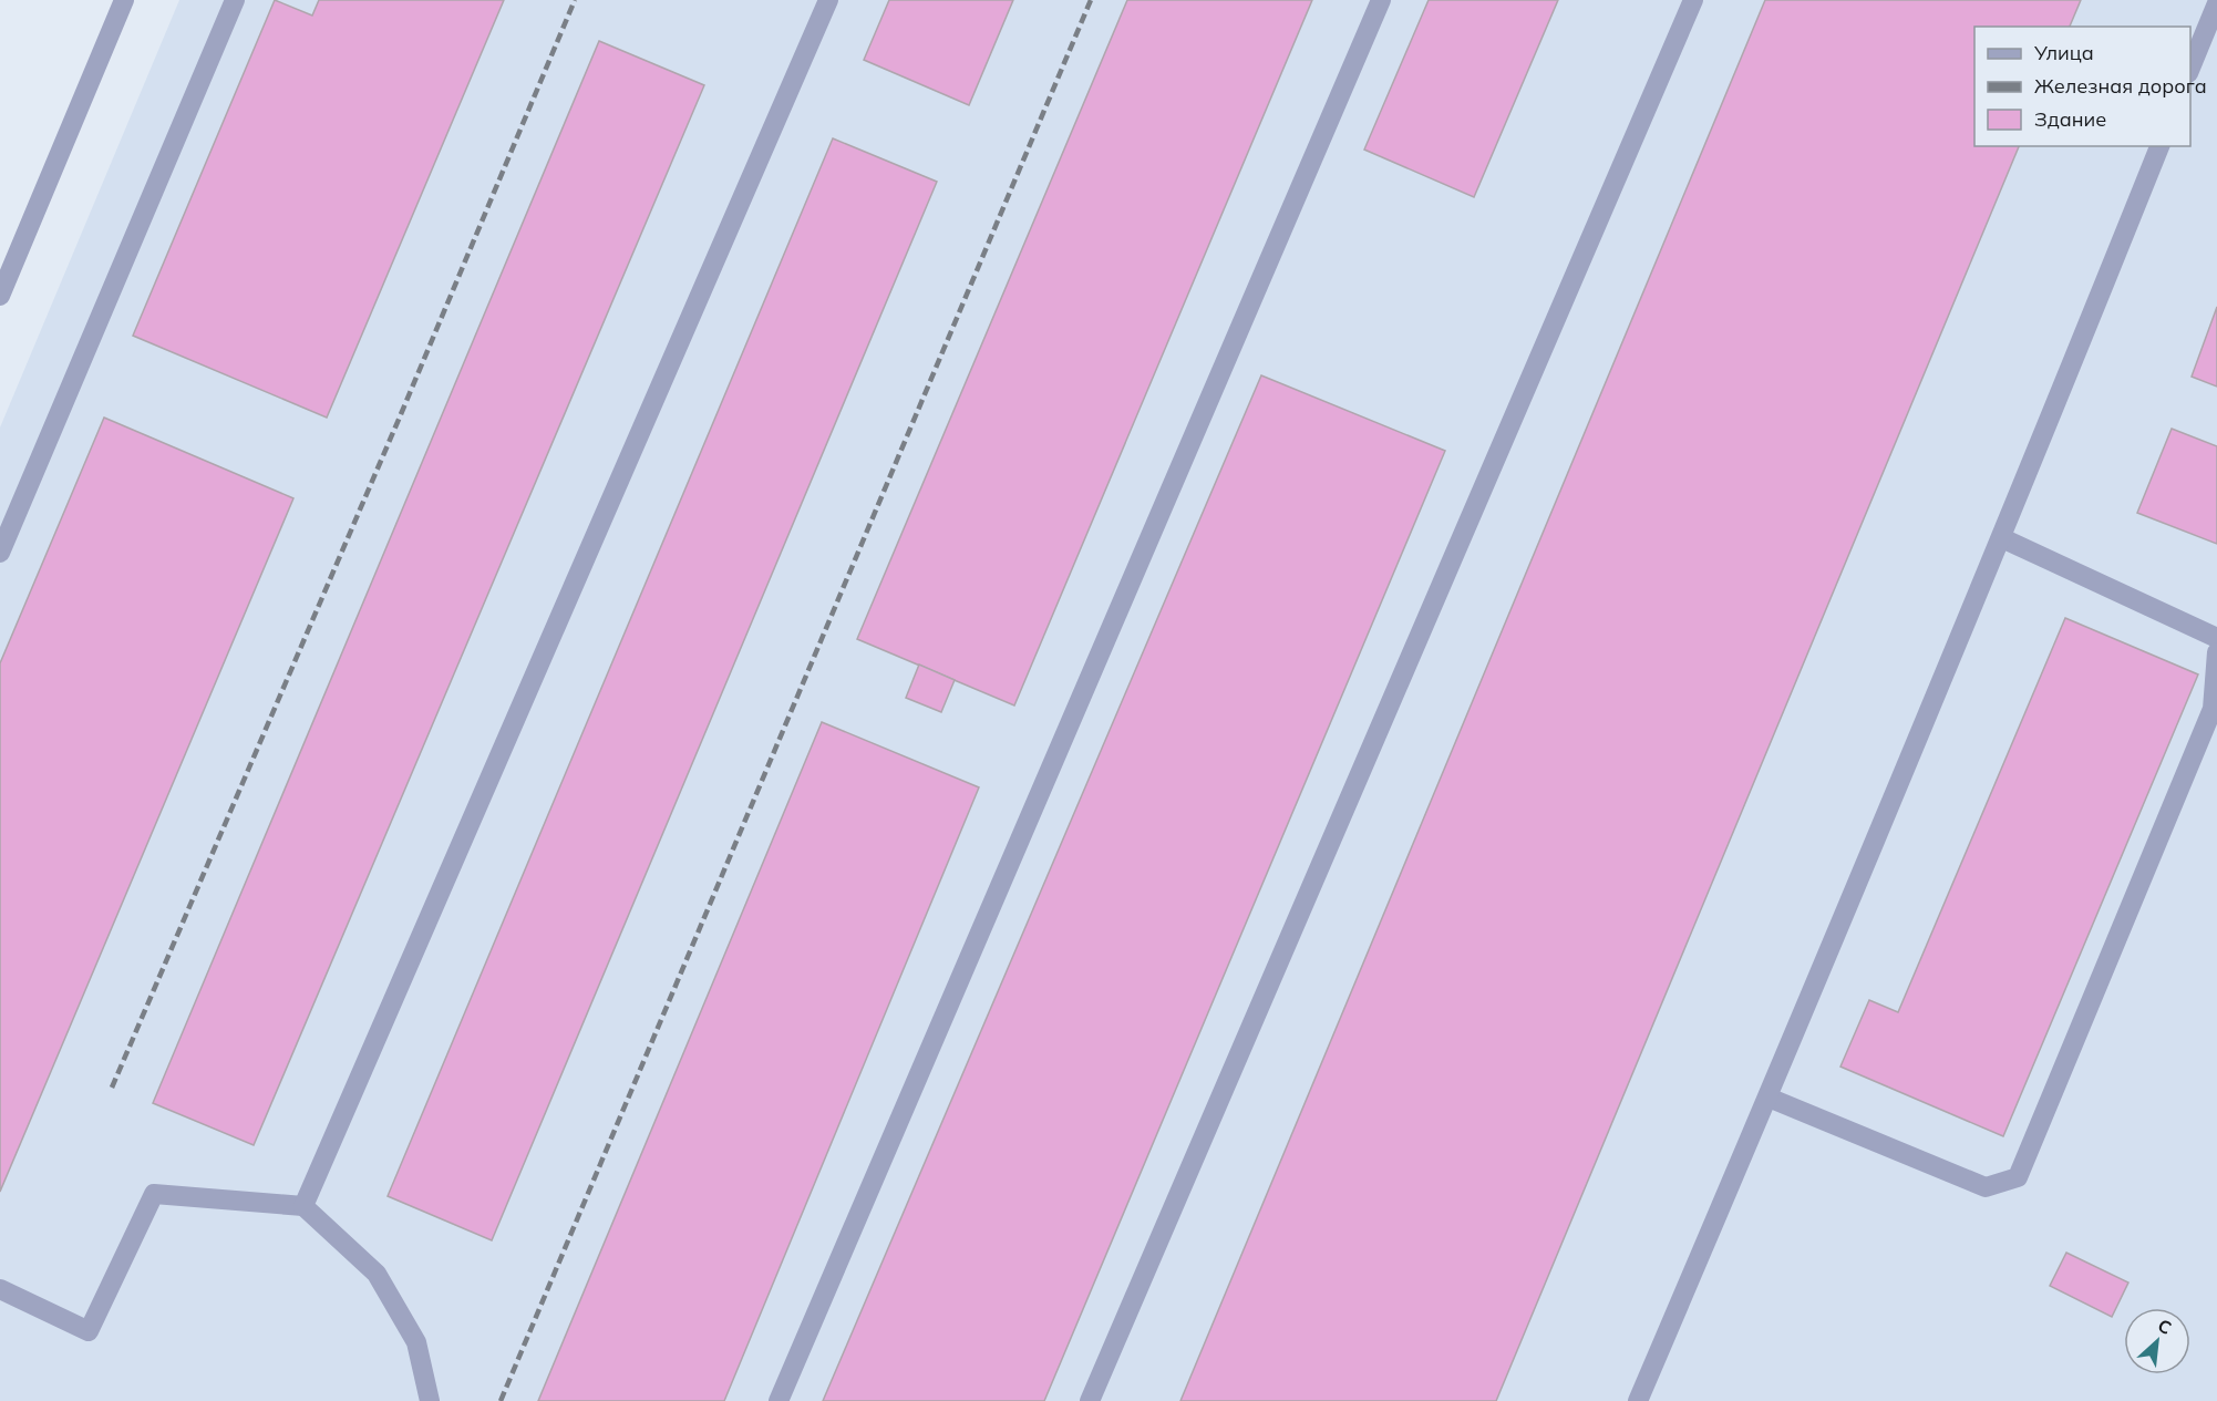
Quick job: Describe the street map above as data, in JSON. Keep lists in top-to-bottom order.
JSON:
{
  "legend": ["Улица", "Железная дорога", "Здание"],
  "north": "top right"
}
